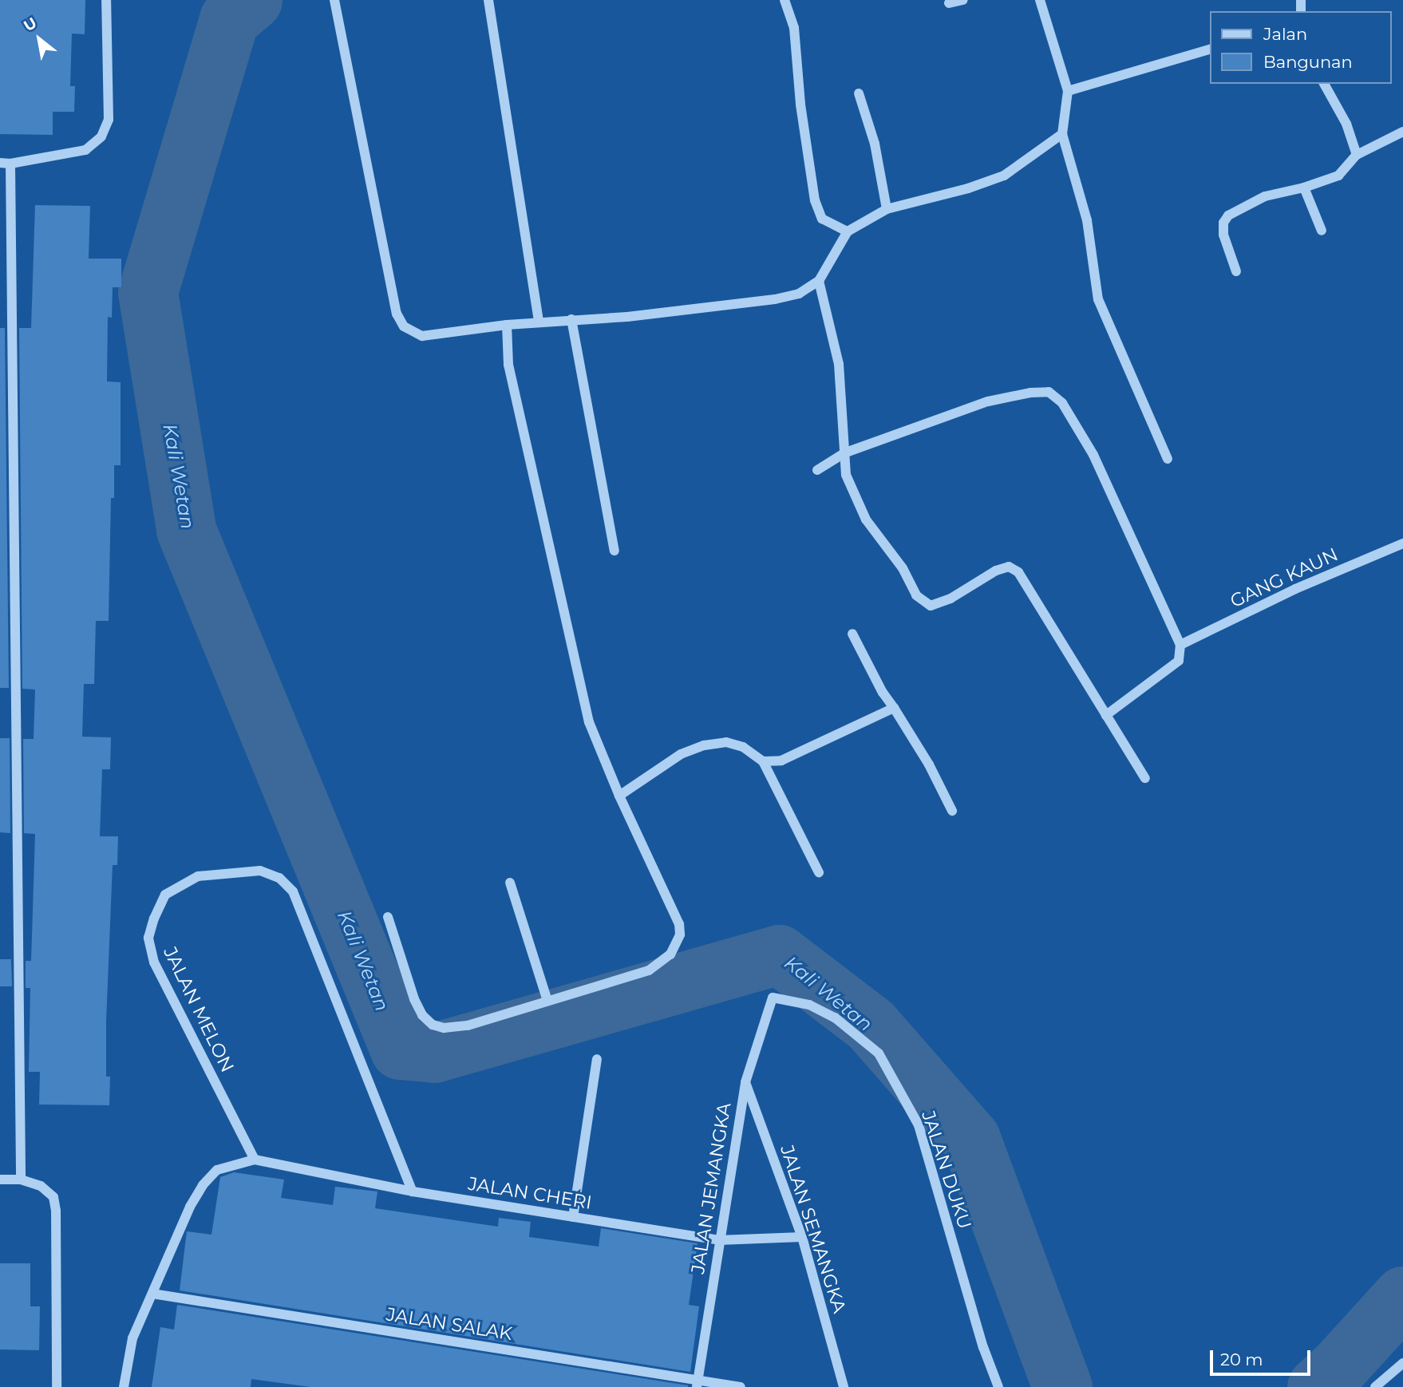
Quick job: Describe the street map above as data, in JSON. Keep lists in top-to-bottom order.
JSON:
{
  "streets": {
    "street": [
      "GANG KAUN",
      "JALAN MELON",
      "JALAN DUKU",
      "JALAN JEMANGKA",
      "JALAN CHERI",
      "JALAN SEMANGKA",
      "JALAN SALAK"
    ]
  },
  "crossings": [
    ["JALAN MELON", "JALAN CHERI"],
    ["JALAN DUKU", "JALAN JEMANGKA"],
    ["JALAN JEMANGKA", "JALAN CHERI"],
    ["JALAN JEMANGKA", "JALAN SEMANGKA"],
    ["JALAN JEMANGKA", "JALAN SALAK"],
    ["JALAN CHERI", "JALAN SEMANGKA"]
  ],
  "water": ["Kali Wetan"],
  "legend": ["Jalan", "Bangunan"],
  "scale_bar": "20 m",
  "north": "top left"
}
